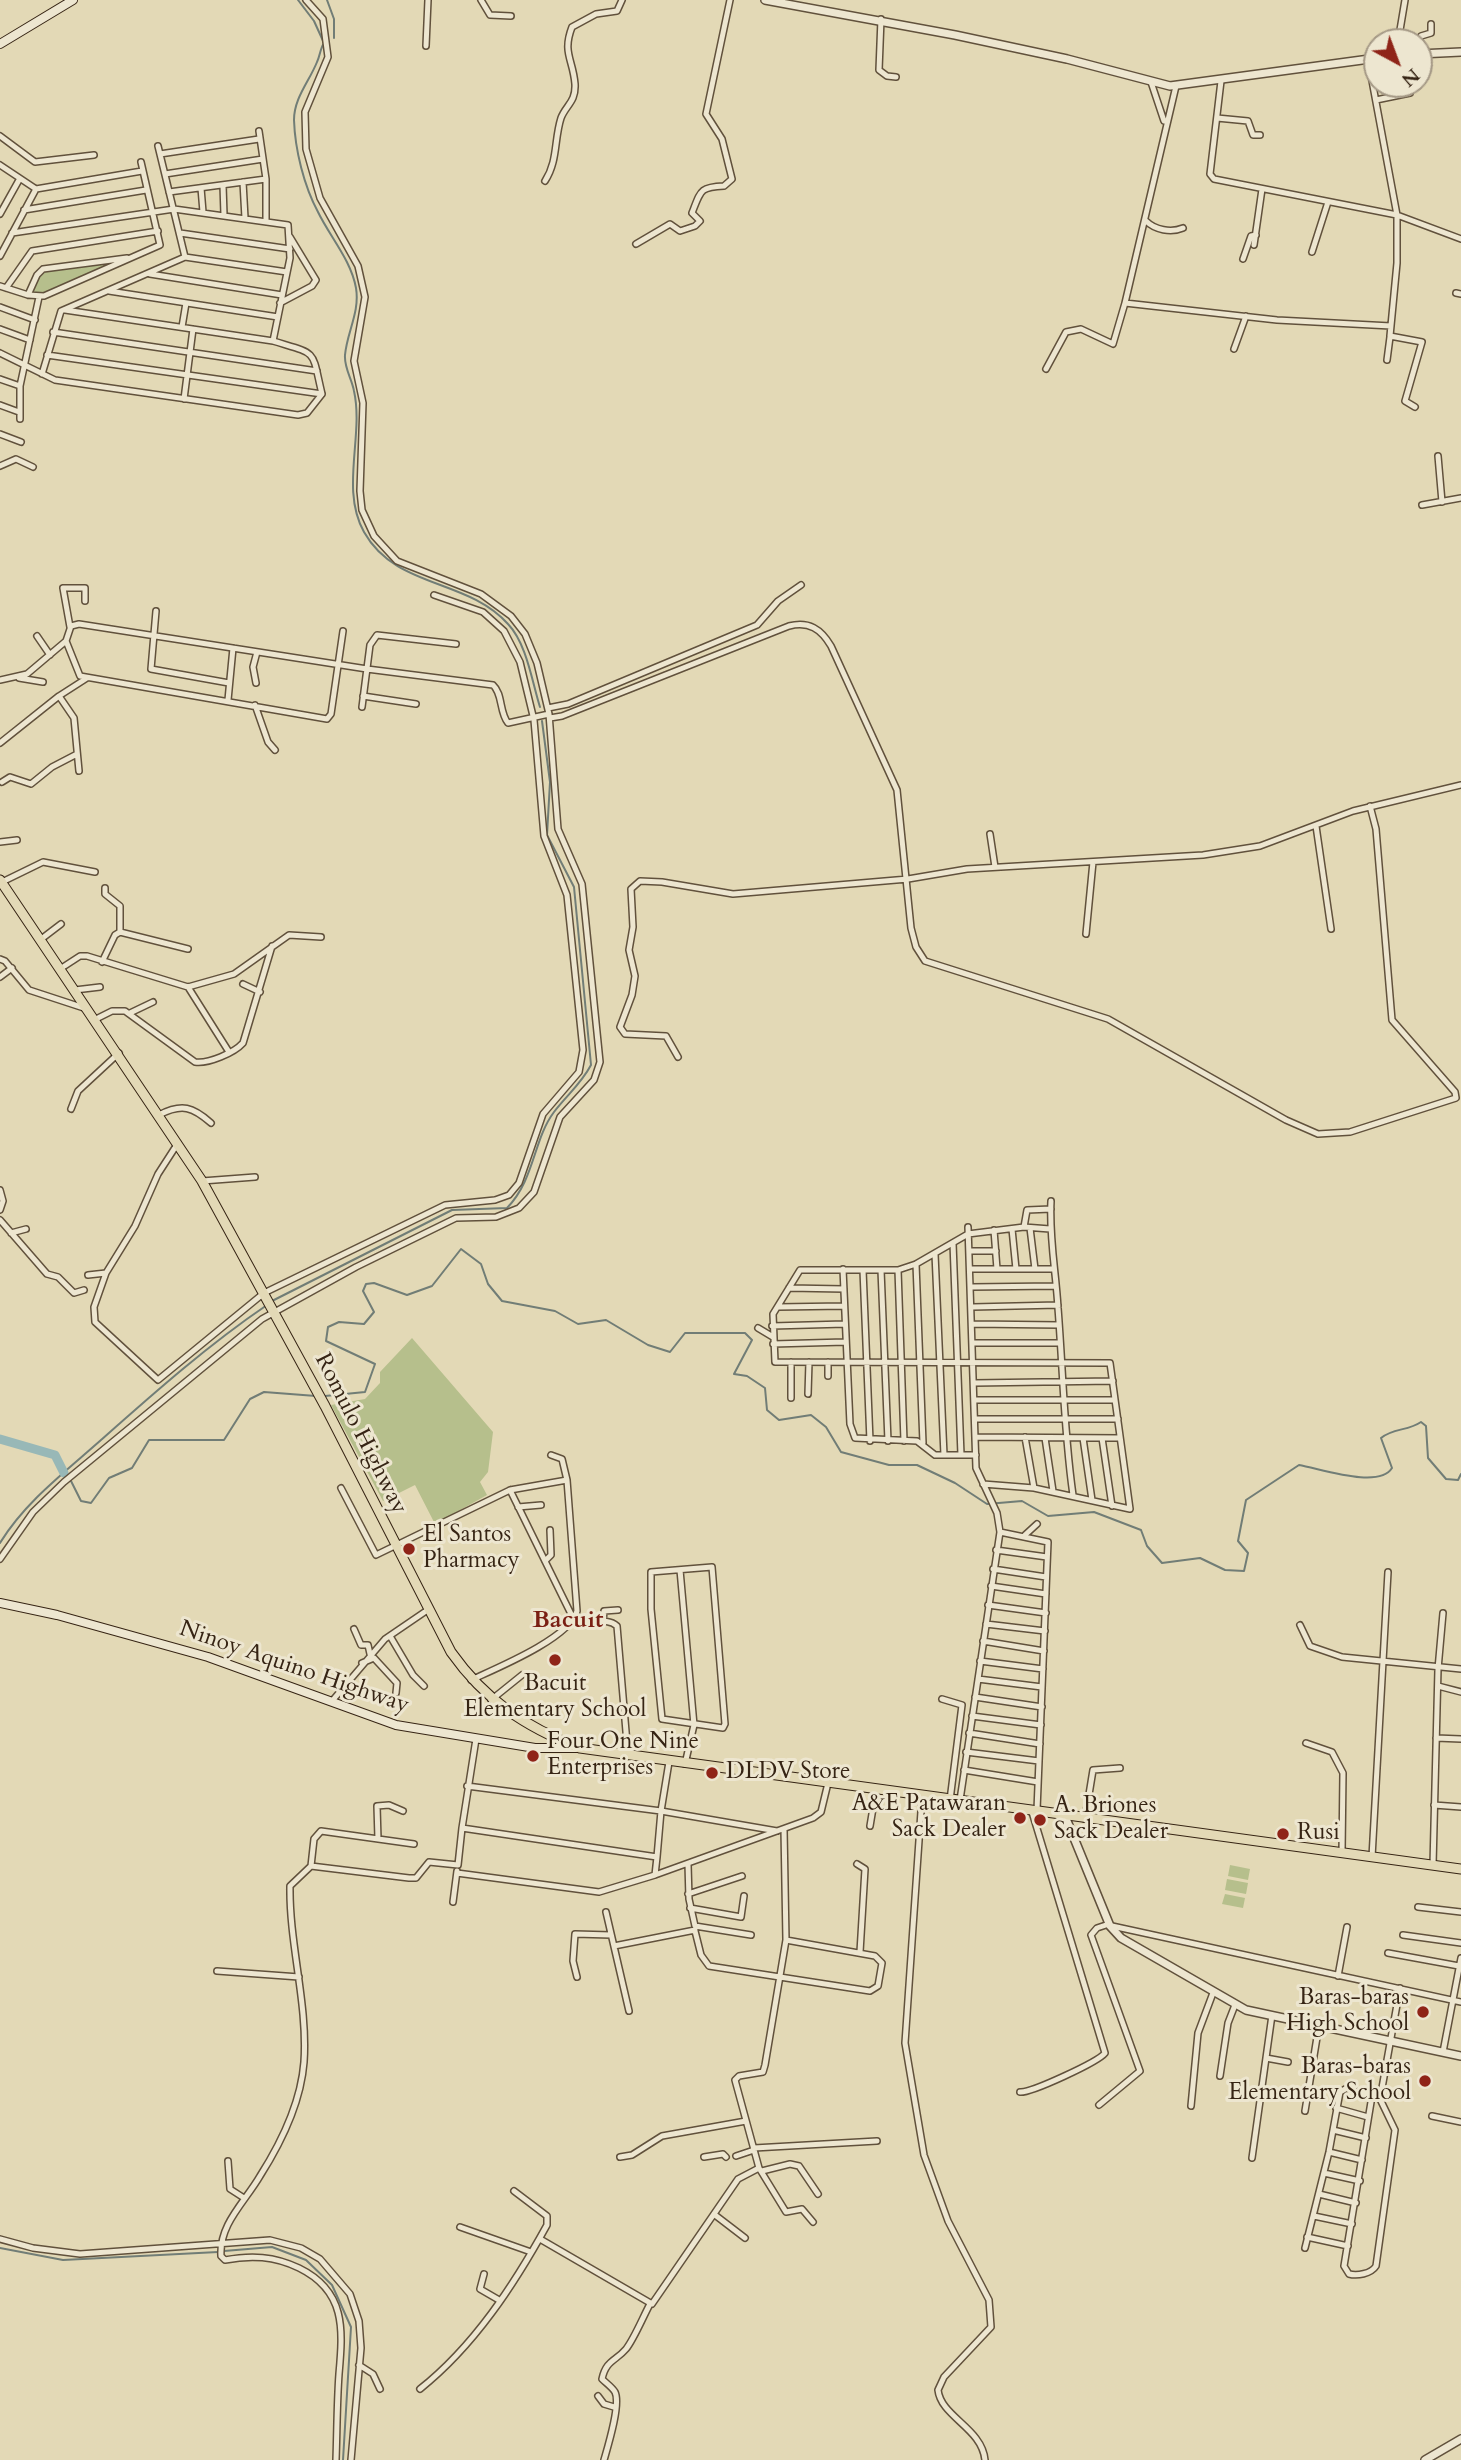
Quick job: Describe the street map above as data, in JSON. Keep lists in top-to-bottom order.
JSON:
{
  "streets": {
    "highway": ["Romulo Highway"],
    "main road": ["Ninoy Aquino Highway"]
  },
  "crossings": [
    ["Romulo Highway", "Ninoy Aquino Highway"]
  ],
  "districts": ["Bacuit"],
  "places": [
    "El Santos Pharmacy",
    "Bacuit Elementary School",
    "Four One Nine Enterprises",
    "DLDV Store",
    "A&E Patawaran Sack Dealer",
    "A. Briones Sack Dealer",
    "Rusi",
    "Baras-baras High School",
    "Baras-baras Elementary School"
  ],
  "north": "bottom right"
}
